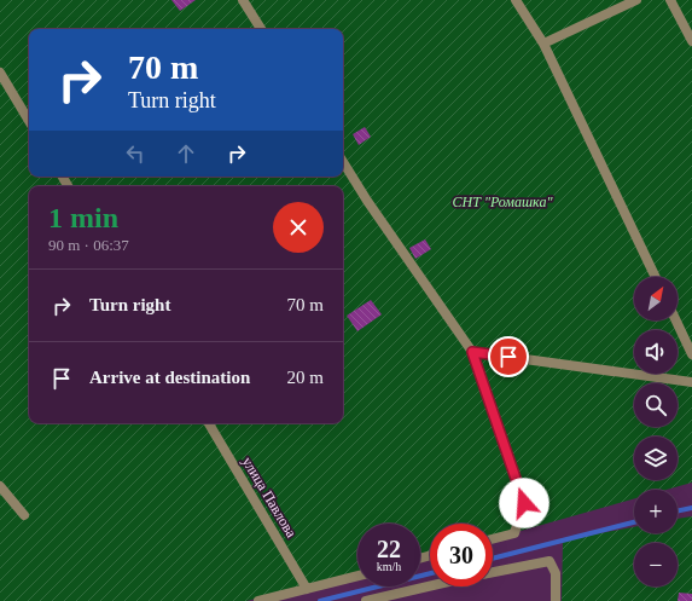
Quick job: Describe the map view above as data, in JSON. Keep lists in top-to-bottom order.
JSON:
{
  "streets": {
    "street": ["улица Павлова"]
  },
  "parks": ["СНТ \"Ромашка\""],
  "north": "top right",
  "page": {
    "turn": ["70 m", "Turn right"],
    "heading": ["1 min", "90 m · 06:37"],
    "list": [
      {
        "name": "Turn right",
        "value": "70 m"
      },
      {
        "name": "Arrive at destination",
        "value": "20 m"
      }
    ],
    "map_buttons": ["+", "−"],
    "speed": "22 km/h",
    "limit": "30"
  }
}
